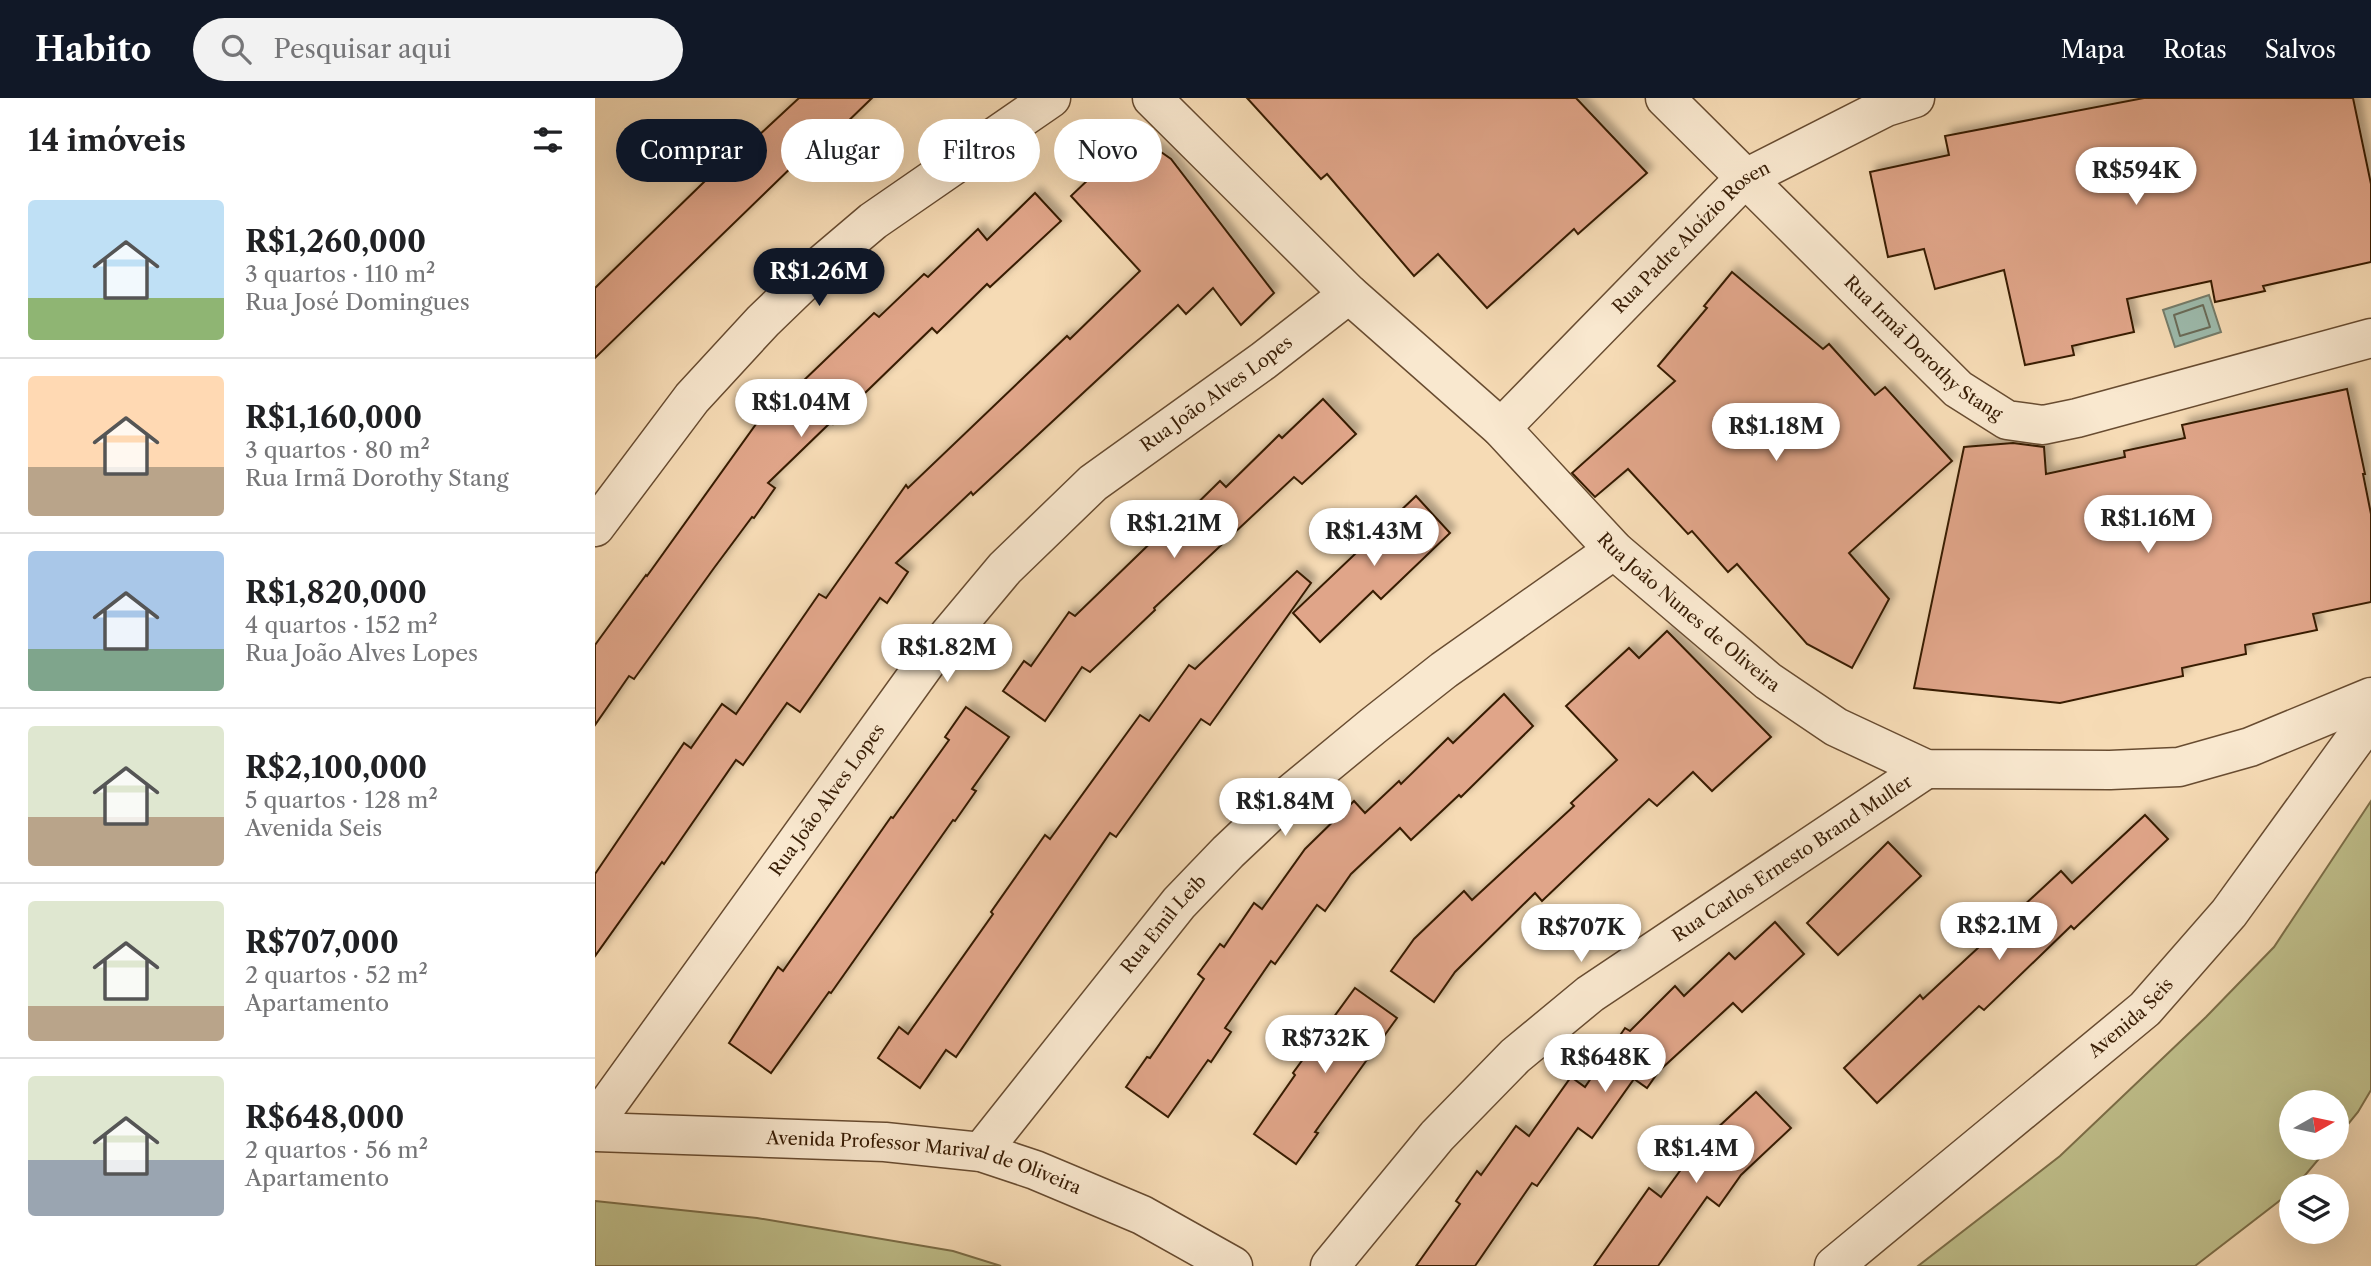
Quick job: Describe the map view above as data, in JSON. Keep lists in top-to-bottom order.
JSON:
{
  "streets": {
    "street": [
      "Rua Padre Aloízio Rosen",
      "Rua Irmã Dorothy Stang",
      "Rua João Alves Lopes",
      "Rua João Nunes de Oliveira",
      "Rua Carlos Ernesto Brand Muller",
      "Rua Emil Leib",
      "Avenida Seis",
      "Avenida Professor Marival de Oliveira"
    ]
  },
  "crossings": [
    ["Rua Padre Aloízio Rosen", "Rua Irmã Dorothy Stang"],
    ["Rua Padre Aloízio Rosen", "Rua João Nunes de Oliveira"],
    ["Rua João Alves Lopes", "Rua João Nunes de Oliveira"],
    ["Rua João Nunes de Oliveira", "Rua Carlos Ernesto Brand Muller"],
    ["Rua João Nunes de Oliveira", "Rua Emil Leib"],
    ["Rua Emil Leib", "Avenida Professor Marival de Oliveira"]
  ],
  "north": "right",
  "page": {
    "header": "Habito",
    "search": "Pesquisar aqui",
    "nav": ["Mapa", "Rotas", "Salvos"],
    "heading": "14 imóveis",
    "chip": [
      "Comprar",
      "Alugar",
      "Filtros",
      "Novo"
    ],
    "price": [
      "R$594K",
      "R$1.26M",
      "R$1.04M",
      "R$1.18M",
      "R$1.16M",
      "R$1.21M",
      "R$1.43M",
      "R$1.82M",
      "R$1.84M",
      "R$2.1M",
      "R$707K",
      "R$732K",
      "R$648K",
      "R$1.4M"
    ],
    "list": [
      {
        "name": "R$1,260,000",
        "note": "3 quartos · 110 m² · Rua José Domingues"
      },
      {
        "name": "R$1,160,000",
        "note": "3 quartos · 80 m² · Rua Irmã Dorothy Stang"
      },
      {
        "name": "R$1,820,000",
        "note": "4 quartos · 152 m² · Rua João Alves Lopes"
      },
      {
        "name": "R$2,100,000",
        "note": "5 quartos · 128 m² · Avenida Seis"
      },
      {
        "name": "R$707,000",
        "note": "2 quartos · 52 m² · Apartamento"
      },
      {
        "name": "R$648,000",
        "note": "2 quartos · 56 m² · Apartamento"
      }
    ]
  }
}
